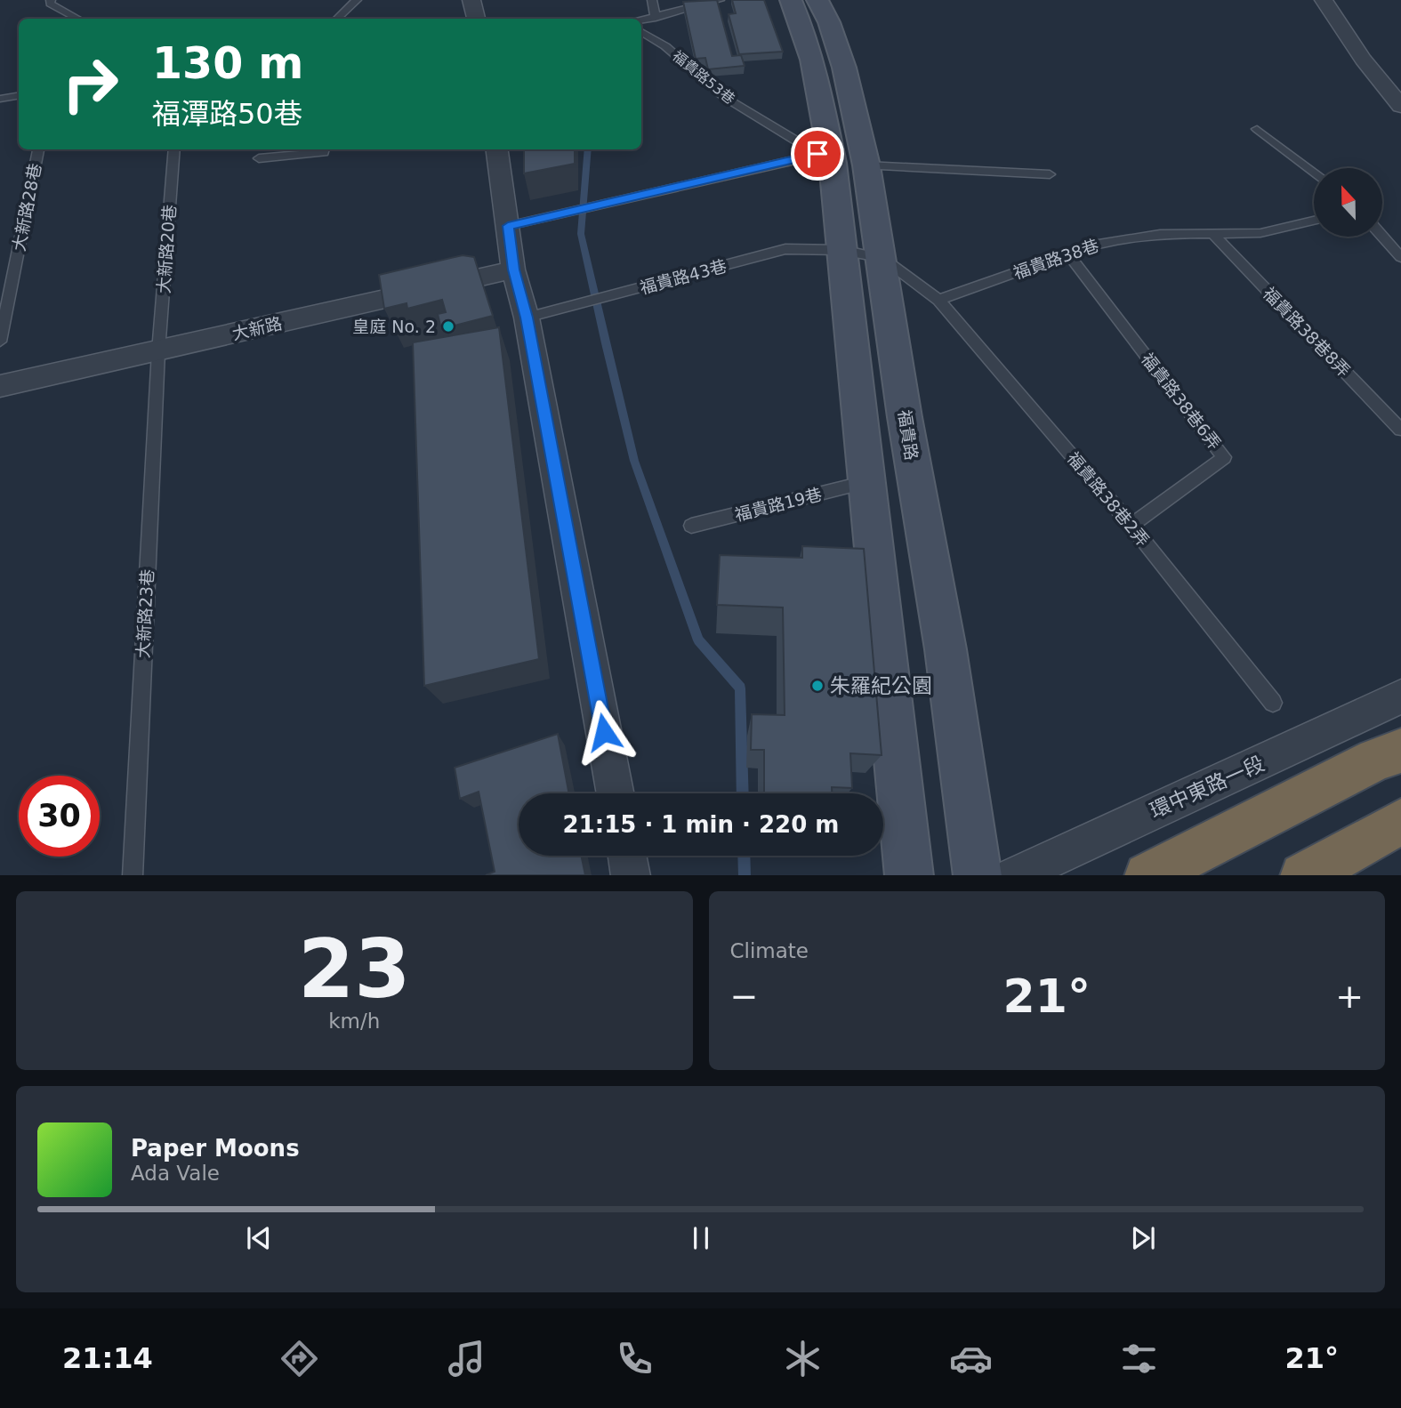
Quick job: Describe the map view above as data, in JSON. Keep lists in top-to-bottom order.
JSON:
{
  "streets": {
    "street": ["大新路", "福貴路", "環中東路一段"],
    "lane": [
      "福貴路53巷",
      "大新路28巷",
      "大新路20巷",
      "福貴路38巷",
      "福貴路43巷",
      "福貴路38巷8弄",
      "福貴路38巷6弄",
      "福貴路38巷2弄",
      "福貴路19巷",
      "大新路23巷"
    ]
  },
  "crossings": [
    ["大新路20巷", "大新路"],
    ["大新路20巷", "大新路23巷"],
    ["福貴路38巷", "福貴路38巷8弄"],
    ["福貴路38巷", "福貴路38巷6弄"],
    ["福貴路38巷", "福貴路38巷2弄"],
    ["大新路", "大新路23巷"],
    ["福貴路38巷6弄", "福貴路38巷2弄"]
  ],
  "places": ["皇庭 No. 2", "朱羅紀公園"],
  "north": "top",
  "page": {
    "turn": ["130 m", "福潭路50巷"],
    "limit": "30",
    "trip": "21:15 · 1 min · 220 m",
    "tile": [
      ["23", "km/h"],
      "Climate"
    ],
    "heat": ["−", "21°", "+"],
    "song": ["Paper Moons", "Ada Vale"],
    "tabs": ["21:14", "21°"]
  }
}
